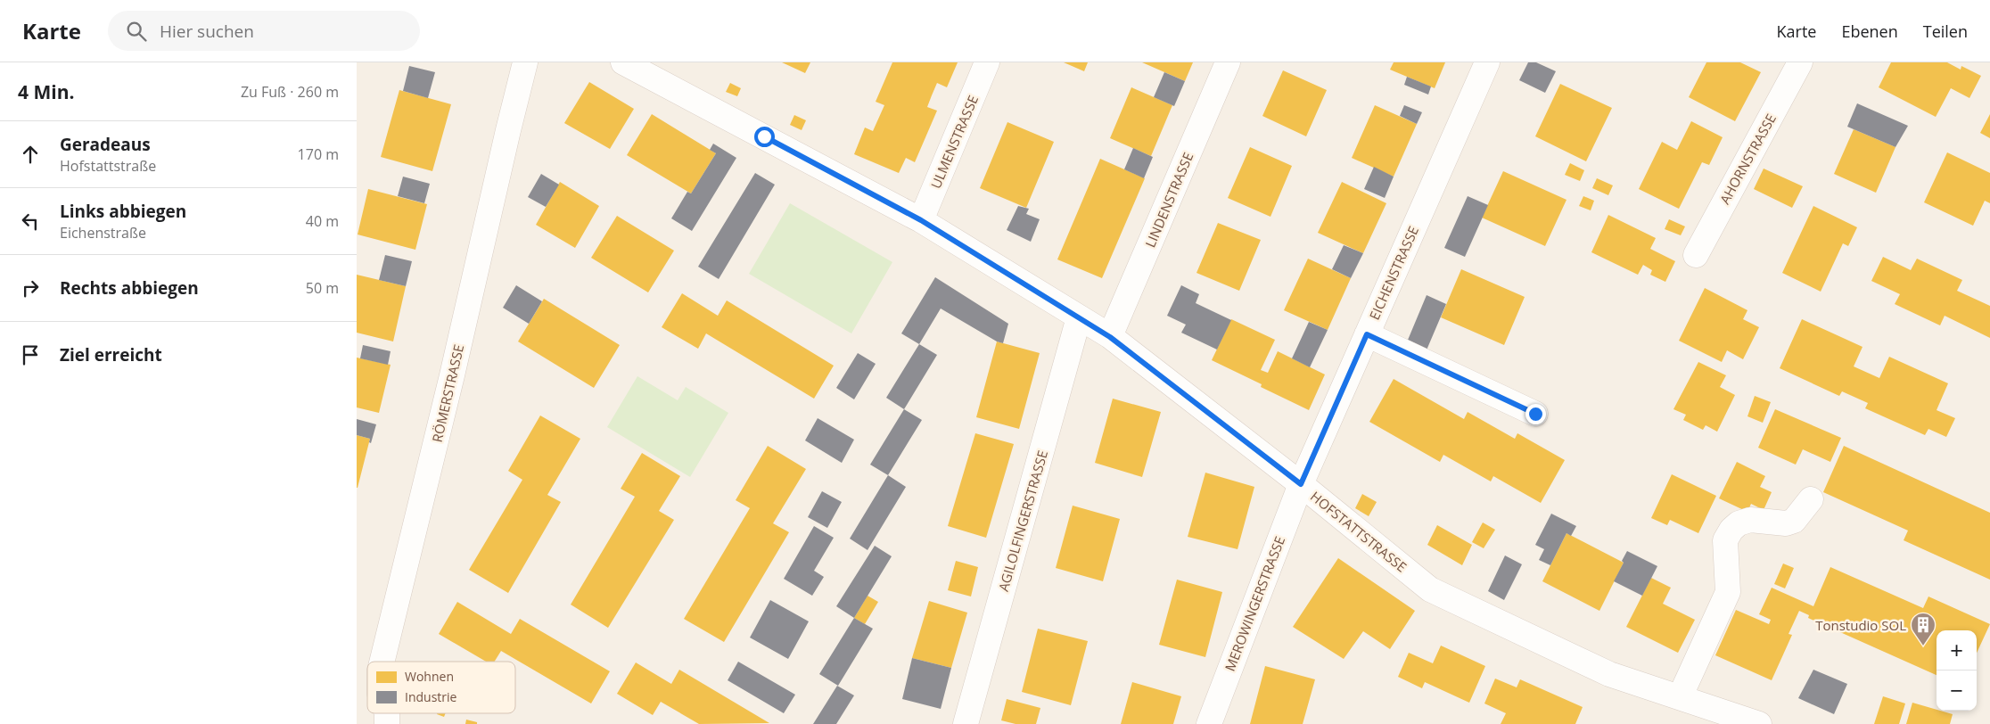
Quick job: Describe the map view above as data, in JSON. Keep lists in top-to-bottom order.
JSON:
{
  "streets": {
    "street": [
      "ULMENSTRASSE",
      "AHORNSTRASSE",
      "LINDENSTRASSE",
      "EICHENSTRASSE",
      "RÖMERSTRASSE",
      "AGILOLFINGERSTRASSE",
      "HOFSTATTSTRASSE",
      "MEROWINGERSTRASSE"
    ]
  },
  "crossings": [
    ["ULMENSTRASSE", "HOFSTATTSTRASSE"],
    ["LINDENSTRASSE", "HOFSTATTSTRASSE"],
    ["EICHENSTRASSE", "HOFSTATTSTRASSE"],
    ["EICHENSTRASSE", "MEROWINGERSTRASSE"],
    ["AGILOLFINGERSTRASSE", "HOFSTATTSTRASSE"],
    ["HOFSTATTSTRASSE", "MEROWINGERSTRASSE"]
  ],
  "places": {
    "building": ["Tonstudio SOL"]
  },
  "legend": ["Wohnen", "Industrie"],
  "page": {
    "header": "Karte",
    "search": "Hier suchen",
    "nav": ["Karte", "Ebenen", "Teilen"],
    "heading": ["4 Min.", "Zu Fuß · 260 m"],
    "list": [
      ["Geradeaus", "Hofstattstraße", "170 m"],
      ["Links abbiegen", "Eichenstraße", "40 m"],
      ["Rechts abbiegen", "50 m"],
      "Ziel erreicht"
    ],
    "map_buttons": ["+", "−"]
  }
}
